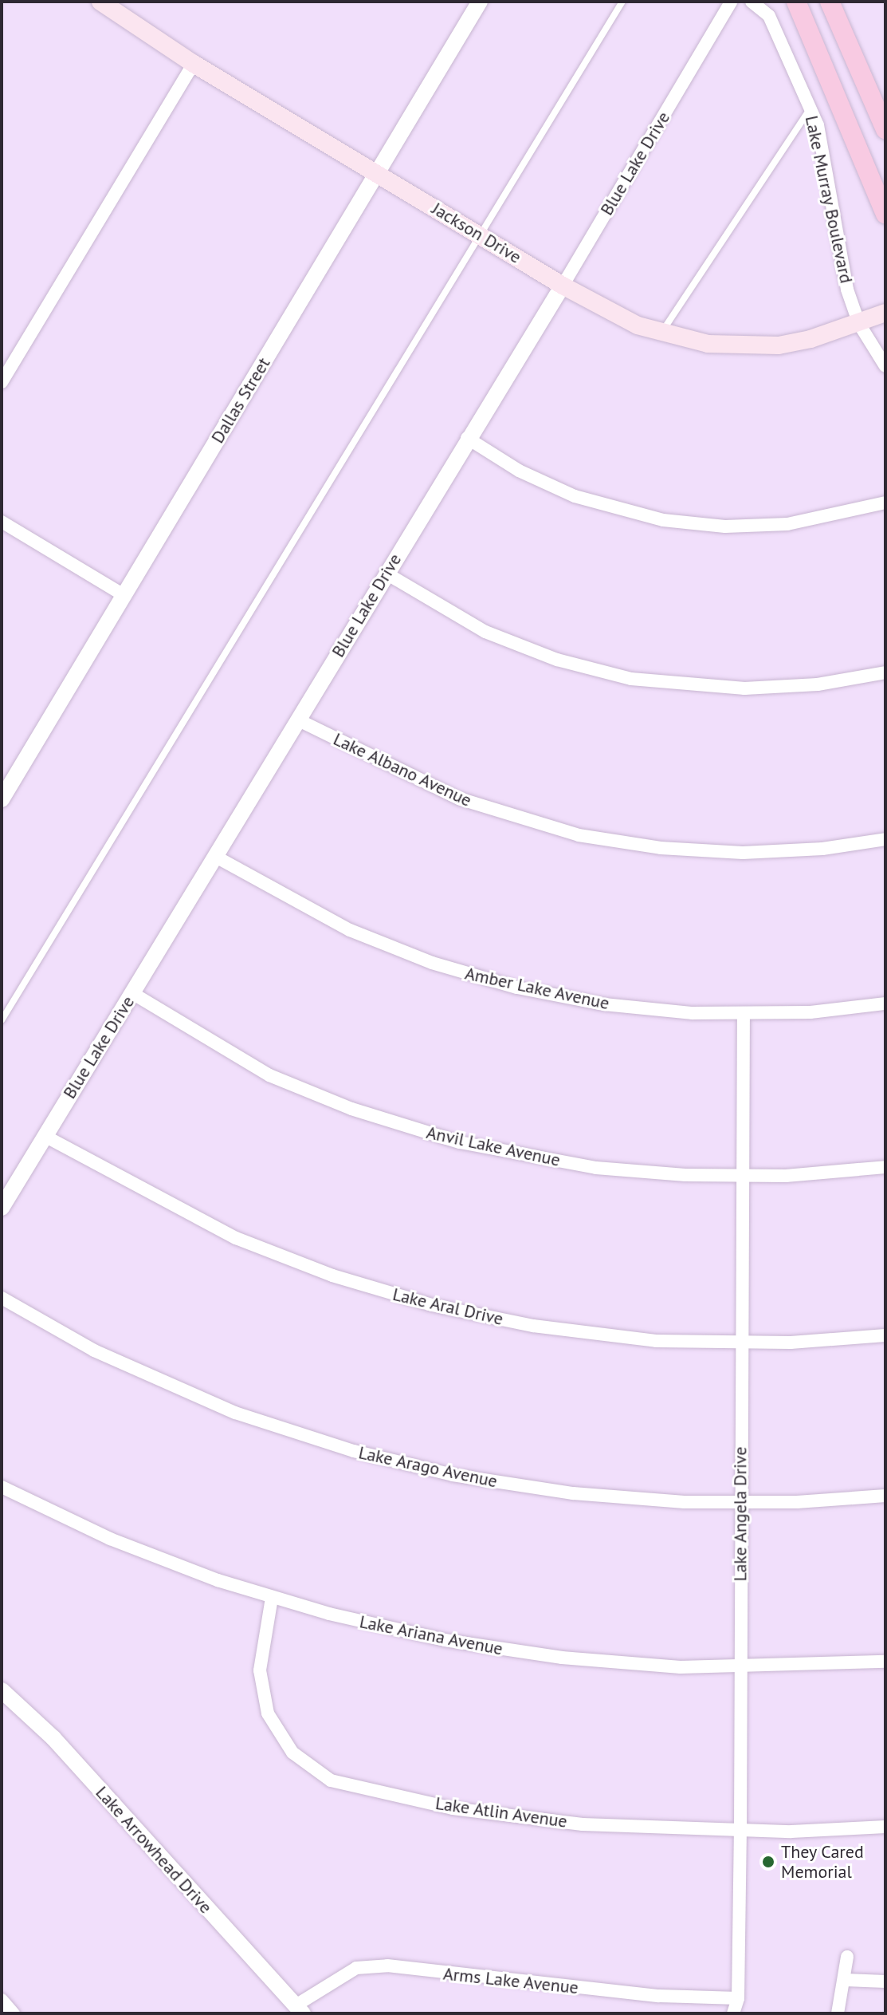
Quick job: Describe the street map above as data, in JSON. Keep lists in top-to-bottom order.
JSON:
{
  "streets": {
    "main road": ["Lake Murray Boulevard", "Jackson Drive"],
    "street": [
      "Blue Lake Drive",
      "Dallas Street",
      "Lake Albano Avenue",
      "Amber Lake Avenue",
      "Anvil Lake Avenue",
      "Lake Aral Drive",
      "Lake Arago Avenue",
      "Lake Angela Drive",
      "Lake Ariana Avenue",
      "Lake Atlin Avenue",
      "Lake Arrowhead Drive",
      "Arms Lake Avenue"
    ]
  },
  "crossings": [
    ["Blue Lake Drive", "Jackson Drive"],
    ["Blue Lake Drive", "Lake Albano Avenue"],
    ["Blue Lake Drive", "Amber Lake Avenue"],
    ["Blue Lake Drive", "Anvil Lake Avenue"],
    ["Blue Lake Drive", "Lake Aral Drive"],
    ["Lake Murray Boulevard", "Jackson Drive"],
    ["Jackson Drive", "Dallas Street"],
    ["Amber Lake Avenue", "Lake Angela Drive"],
    ["Anvil Lake Avenue", "Lake Angela Drive"],
    ["Lake Aral Drive", "Lake Angela Drive"],
    ["Lake Arago Avenue", "Lake Angela Drive"],
    ["Lake Angela Drive", "Lake Ariana Avenue"],
    ["Lake Angela Drive", "Lake Atlin Avenue"],
    ["Lake Angela Drive", "Arms Lake Avenue"],
    ["Lake Ariana Avenue", "Lake Atlin Avenue"],
    ["Lake Arrowhead Drive", "Arms Lake Avenue"]
  ],
  "places": ["They Cared Memorial"]
}
